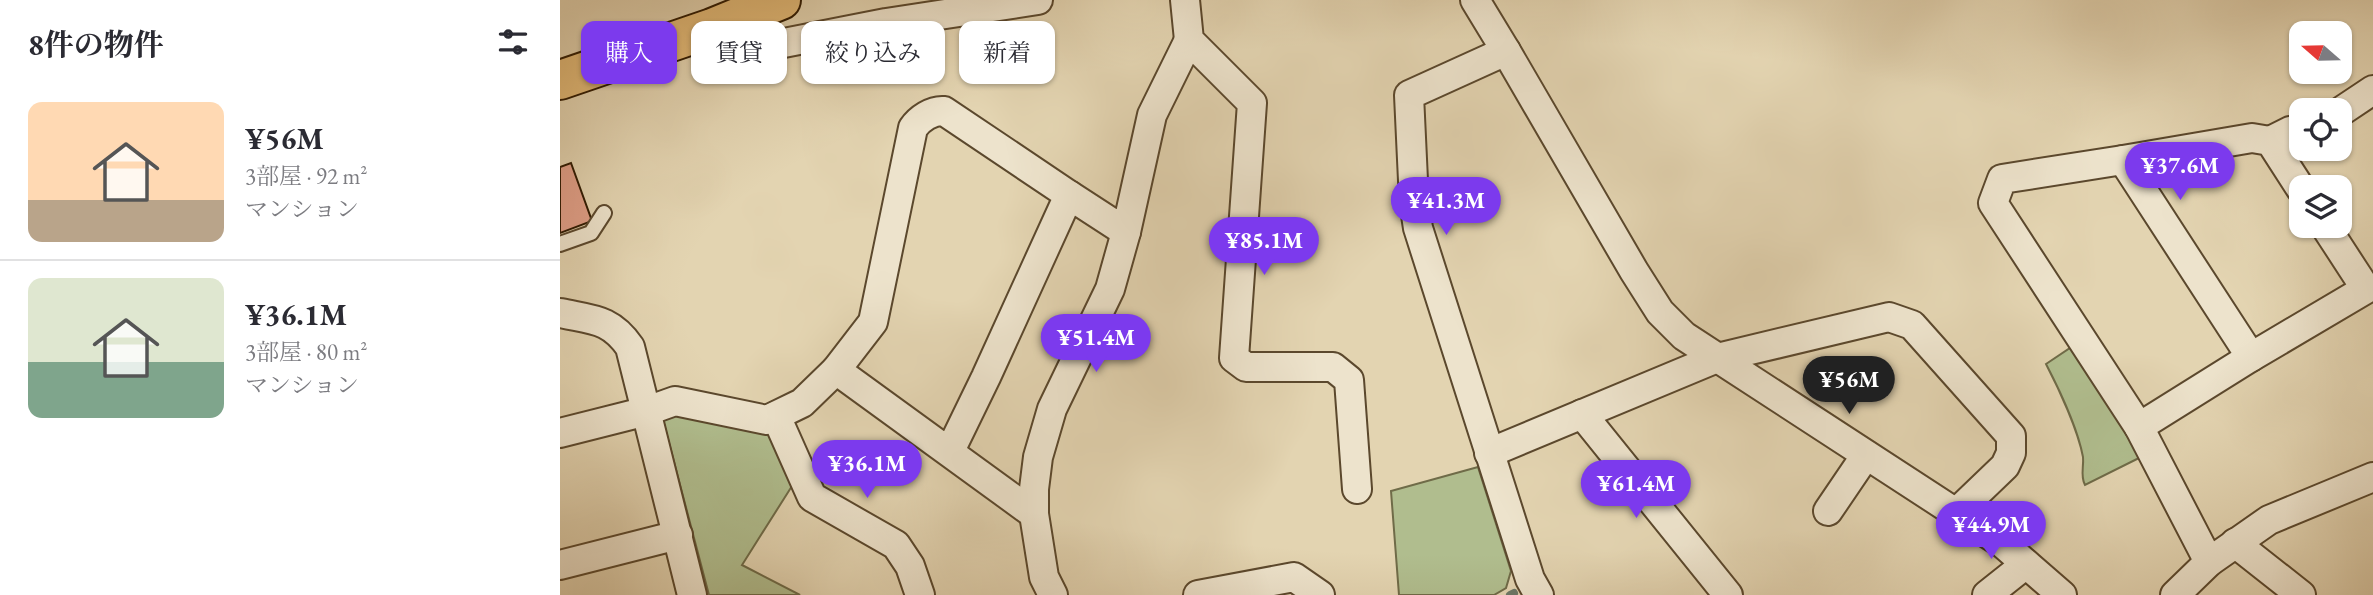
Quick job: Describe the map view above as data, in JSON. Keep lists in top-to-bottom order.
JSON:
{
  "north": "left",
  "page": {
    "heading": "8件の物件",
    "chip": [
      "購入",
      "賃貸",
      "絞り込み",
      "新着"
    ],
    "list": [
      {
        "name": "¥56M",
        "note": "3部屋 · 92 m² · マンション"
      },
      {
        "name": "¥36.1M",
        "note": "3部屋 · 80 m² · マンション"
      }
    ],
    "price": [
      "¥37.6M",
      "¥41.3M",
      "¥85.1M",
      "¥51.4M",
      "¥56M",
      "¥36.1M",
      "¥61.4M",
      "¥44.9M"
    ]
  }
}
